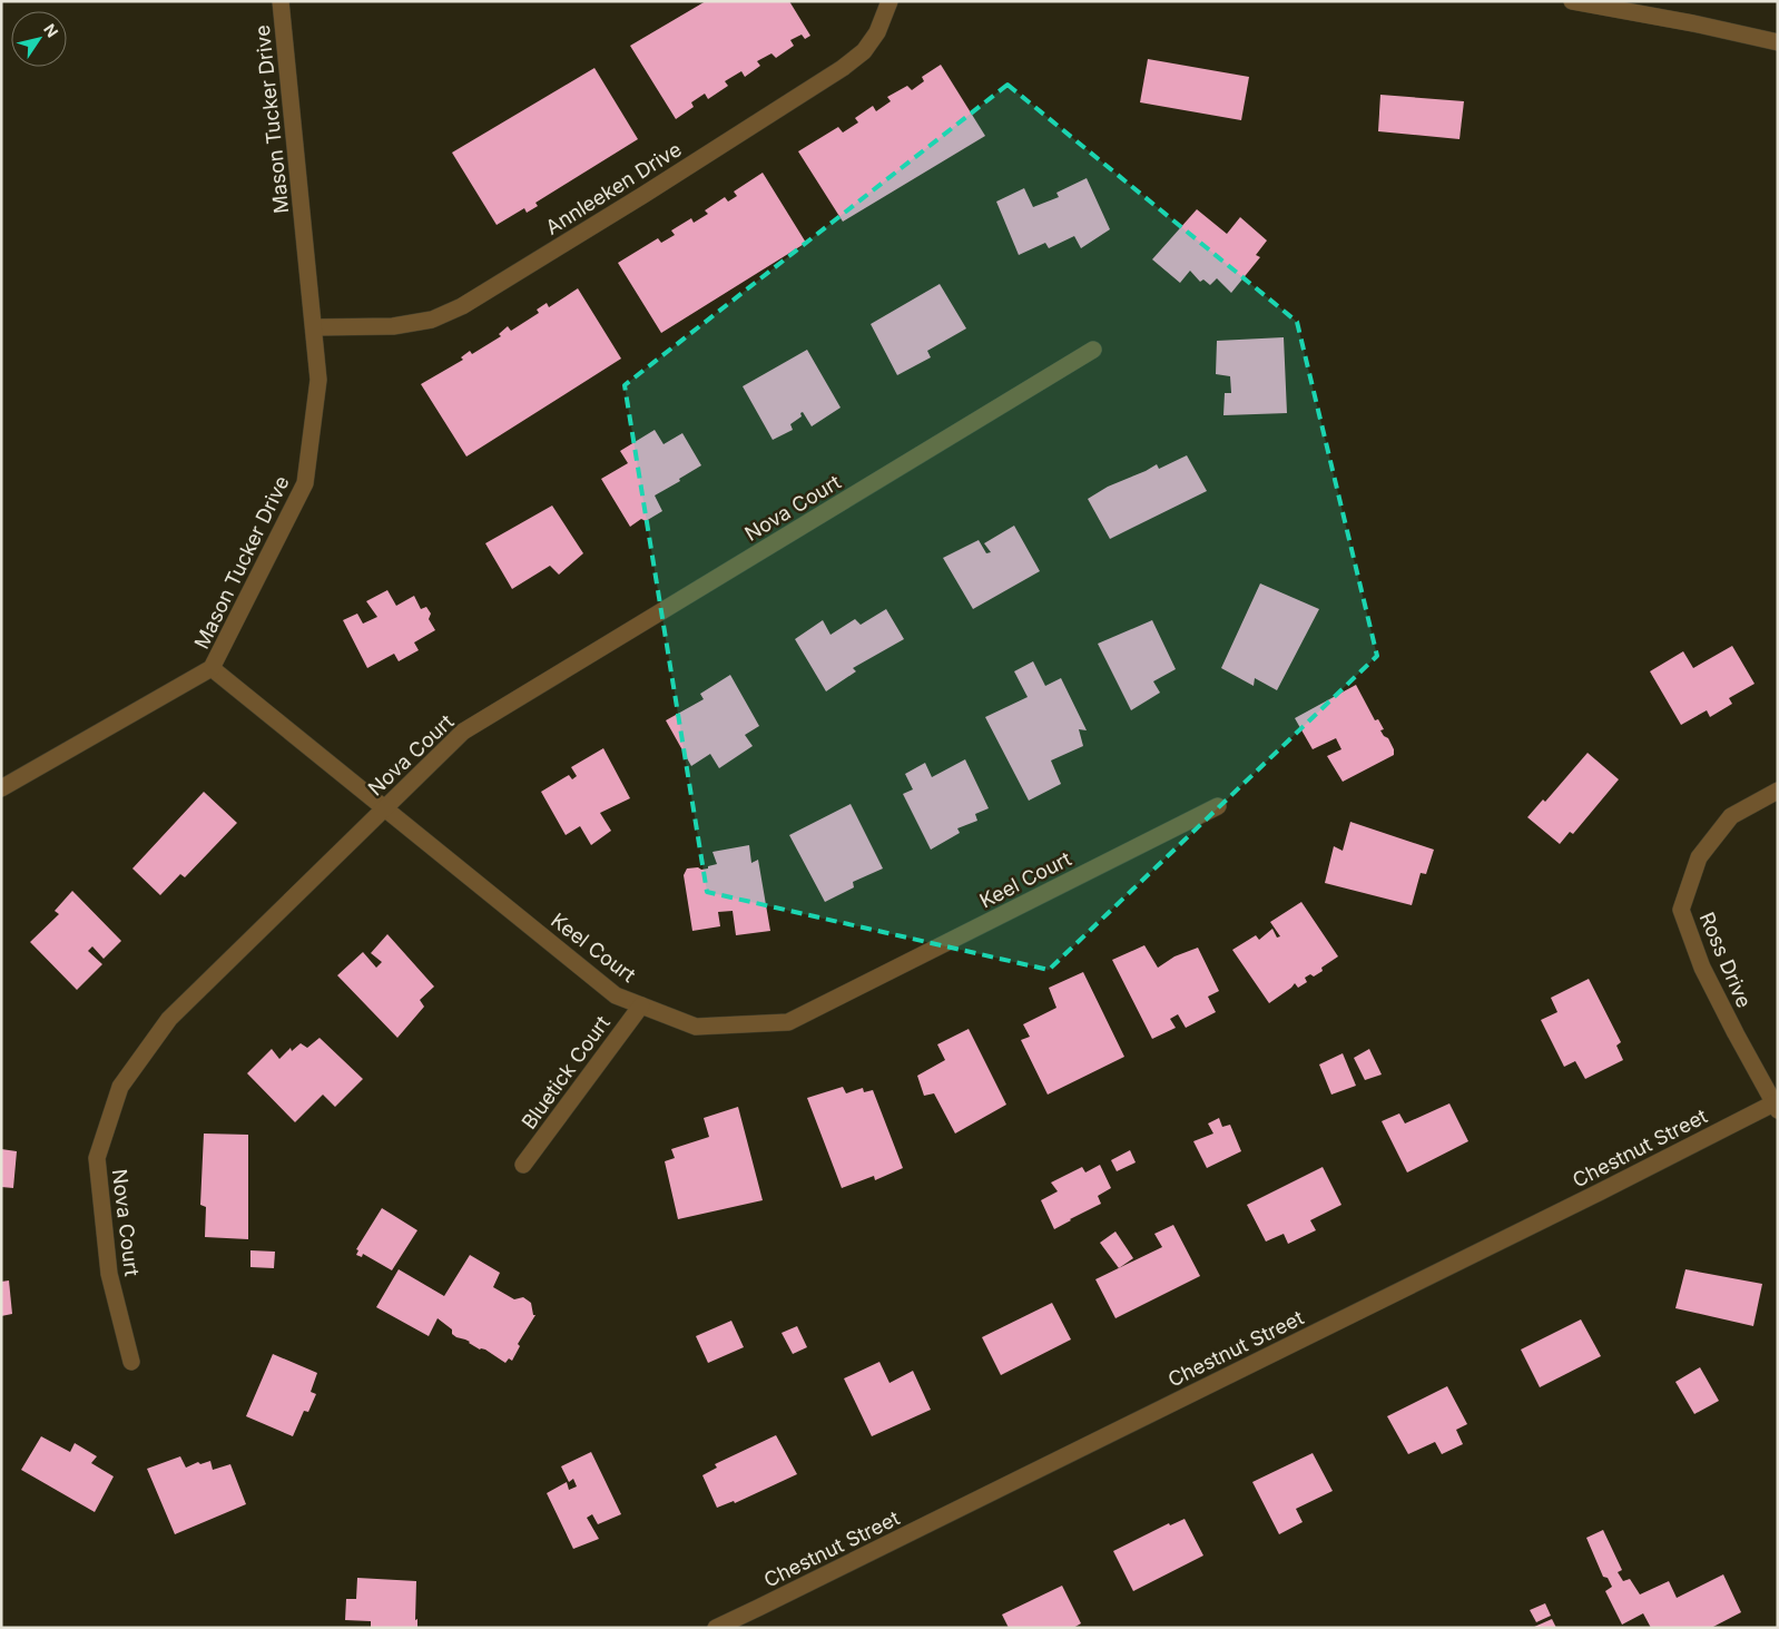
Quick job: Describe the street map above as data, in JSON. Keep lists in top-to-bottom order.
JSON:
{
  "streets": {
    "street": [
      "Mason Tucker Drive",
      "Annleeken Drive",
      "Nova Court",
      "Keel Court",
      "Ross Drive",
      "Bluetick Court",
      "Chestnut Street"
    ]
  },
  "crossings": [
    ["Mason Tucker Drive", "Annleeken Drive"],
    ["Mason Tucker Drive", "Keel Court"],
    ["Nova Court", "Keel Court"],
    ["Keel Court", "Bluetick Court"],
    ["Ross Drive", "Chestnut Street"]
  ],
  "north": "top right"
}
